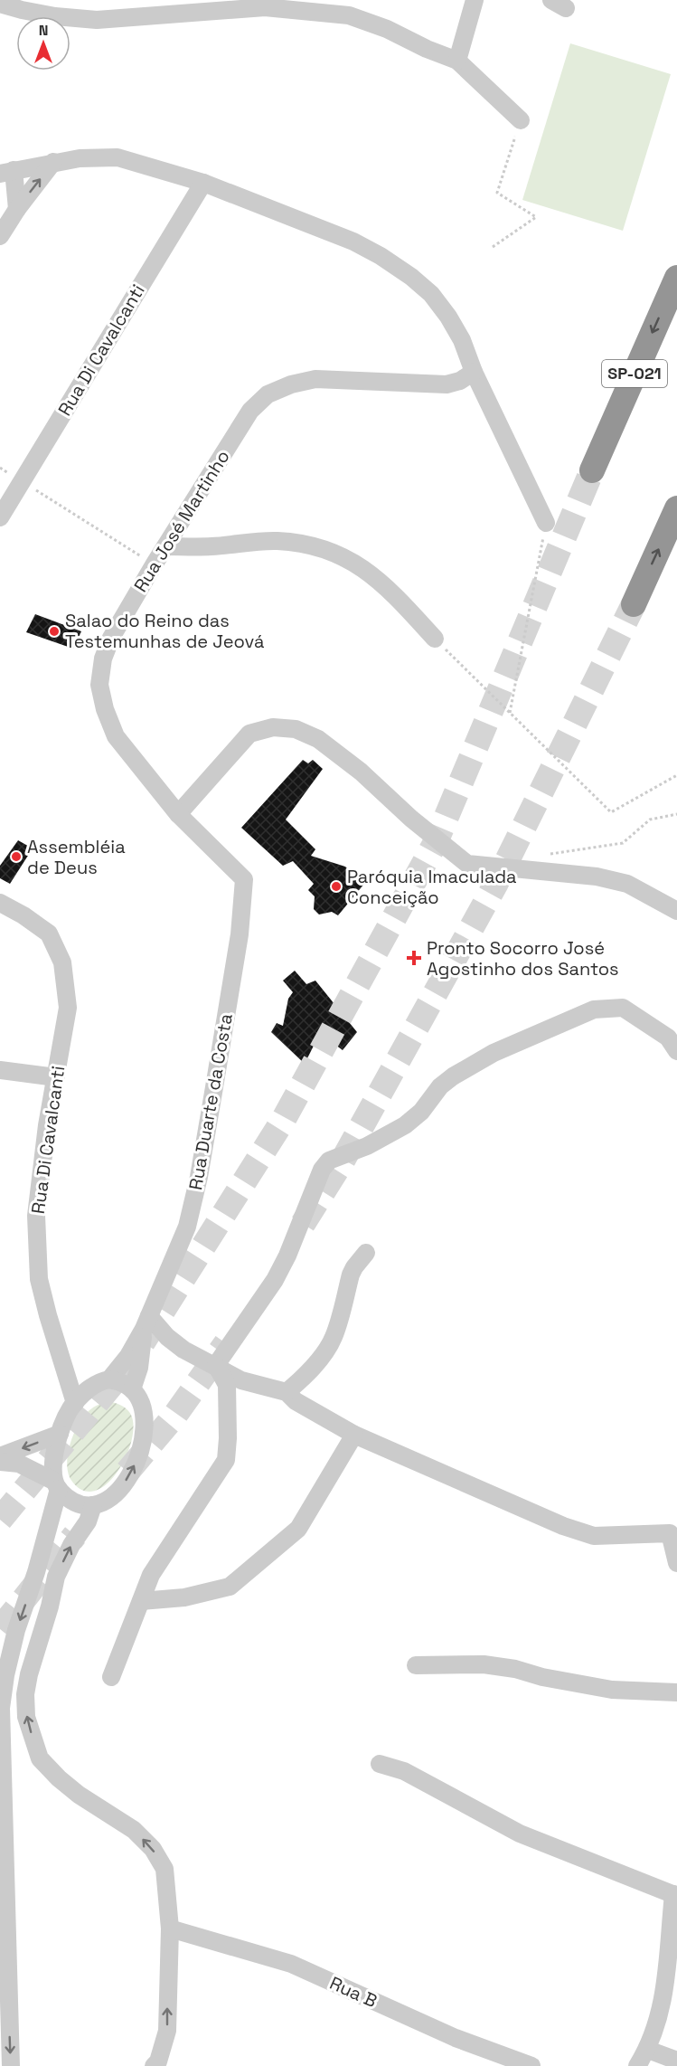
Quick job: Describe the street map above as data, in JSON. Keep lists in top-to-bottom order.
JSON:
{
  "streets": {
    "highway": ["SP-021"],
    "street": [
      "Rua Di Cavalcanti",
      "Rua José Martinho",
      "Rua Duarte da Costa",
      "Rua B"
    ]
  },
  "crossings": [
    ["Rua Di Cavalcanti", "Rua Duarte da Costa"],
    ["Rua José Martinho", "Rua Duarte da Costa"]
  ],
  "places": {
    "other": ["Salao do Reino das Testemunhas de Jeová", "Assembléia de Deus", "Paróquia Imaculada Conceição"],
    "health": ["Pronto Socorro José Agostinho dos Santos"]
  },
  "north": "top"
}
